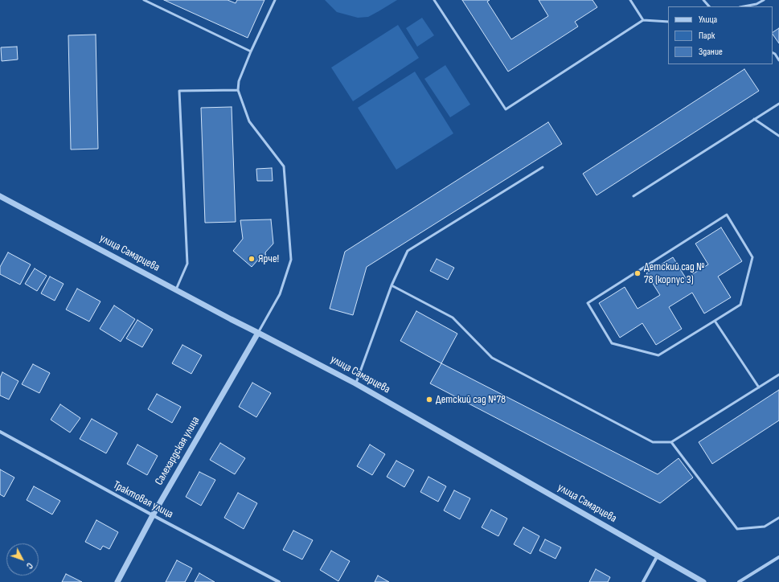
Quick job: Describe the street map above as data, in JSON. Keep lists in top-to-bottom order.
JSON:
{
  "streets": {
    "street": ["улица Самарцева", "Салехардская улица", "Трактовая улица"]
  },
  "crossings": [
    ["улица Самарцева", "Салехардская улица"],
    ["Салехардская улица", "Трактовая улица"]
  ],
  "places": ["Ярче!", "Детский сад № 78 (корпус 3)", "Детский сад №78"],
  "legend": ["Улица", "Парк", "Здание"],
  "north": "bottom right"
}
